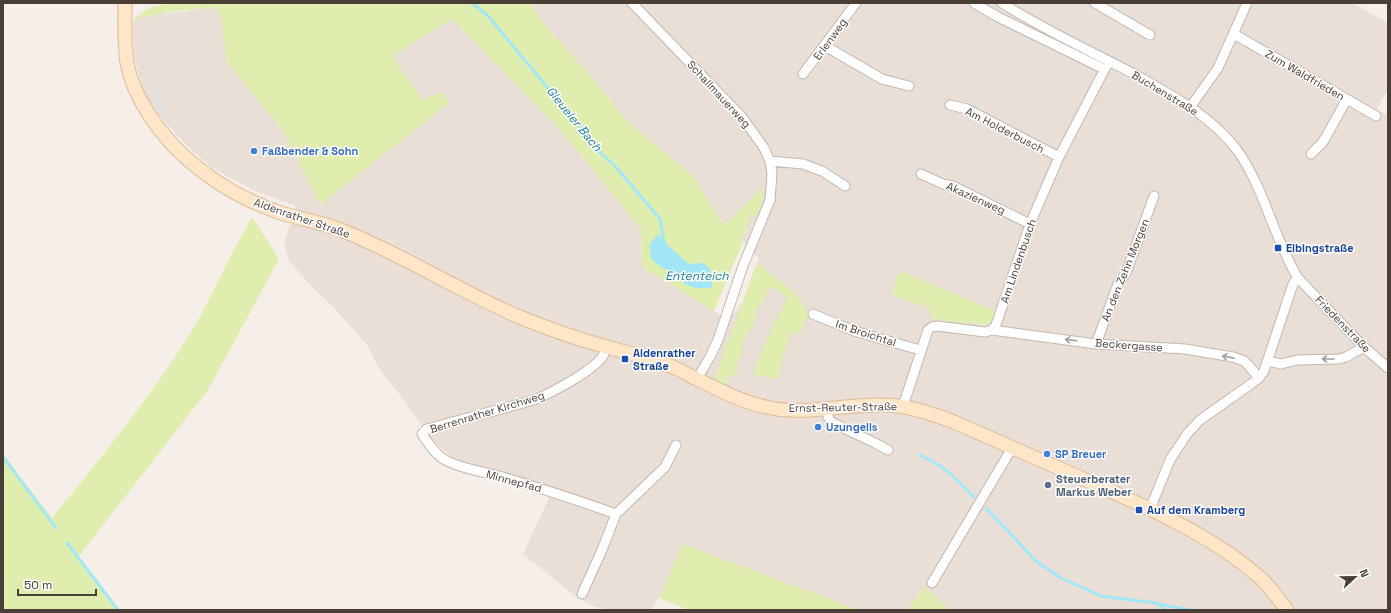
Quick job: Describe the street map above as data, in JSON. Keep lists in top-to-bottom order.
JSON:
{
  "streets": {
    "street": [
      "Erlenweg",
      "Zum Waldfrieden",
      "Buchenstraße",
      "Schallmauerweg",
      "Am Holderbusch",
      "Akazienweg",
      "Aldenrather Straße",
      "Am Lindenbusch",
      "An den Zehn Morgen",
      "Friedenstraße",
      "Im Broichtal",
      "Beckergasse",
      "Ernst-Reuter-Straße",
      "Berrenrather Kirchweg",
      "Minnepfad"
    ]
  },
  "crossings": [
    ["Buchenstraße", "Am Lindenbusch"],
    ["Buchenstraße", "Friedenstraße"],
    ["Schallmauerweg", "Ernst-Reuter-Straße"],
    ["Am Holderbusch", "Am Lindenbusch"],
    ["Akazienweg", "Am Lindenbusch"],
    ["Aldenrather Straße", "Ernst-Reuter-Straße"],
    ["Aldenrather Straße", "Berrenrather Kirchweg"],
    ["Am Lindenbusch", "Beckergasse"],
    ["An den Zehn Morgen", "Beckergasse"],
    ["Ernst-Reuter-Straße", "Berrenrather Kirchweg"],
    ["Berrenrather Kirchweg", "Minnepfad"]
  ],
  "one_way": ["Beckergasse"],
  "water": ["Gleueler Bach", "Ententeich"],
  "places": {
    "other": [
      "Faßbender & Sohn",
      "Uzungelis",
      "SP Breuer",
      "Steuerberater Markus Weber"
    ],
    "transit": ["Elbingstraße", "Aldenrather Straße", "Auf dem Kramberg"]
  },
  "scale_bar": "50 m",
  "north": "right"
}
